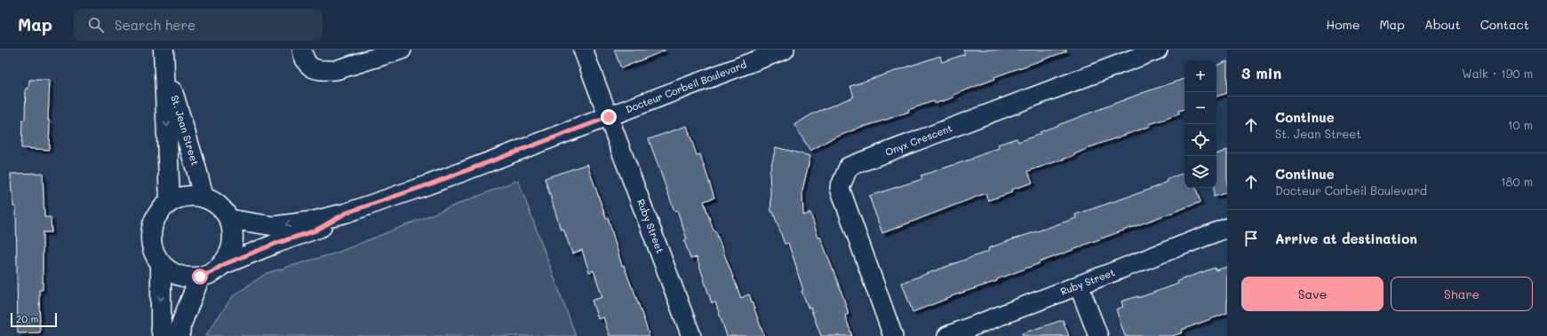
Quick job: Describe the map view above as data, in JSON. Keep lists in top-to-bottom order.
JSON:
{
  "streets": {
    "main road": ["St. Jean Street"],
    "street": ["Docteur Corbeil Boulevard", "Onyx Crescent", "Ruby Street"]
  },
  "crossings": [
    ["Docteur Corbeil Boulevard", "St. Jean Street"],
    ["Docteur Corbeil Boulevard", "Ruby Street"]
  ],
  "scale_bar": "20 m",
  "page": {
    "header": "Map",
    "search": "Search here",
    "nav": [
      "Home",
      "Map",
      "About",
      "Contact"
    ],
    "heading": ["3 min", "Walk · 190 m"],
    "map_buttons": ["+", "−"],
    "list": [
      ["Continue", "St. Jean Street", "10 m"],
      ["Continue", "Docteur Corbeil Boulevard", "180 m"],
      "Arrive at destination"
    ],
    "buttons": ["Save", "Share"],
    "scale": "20 m"
  }
}
